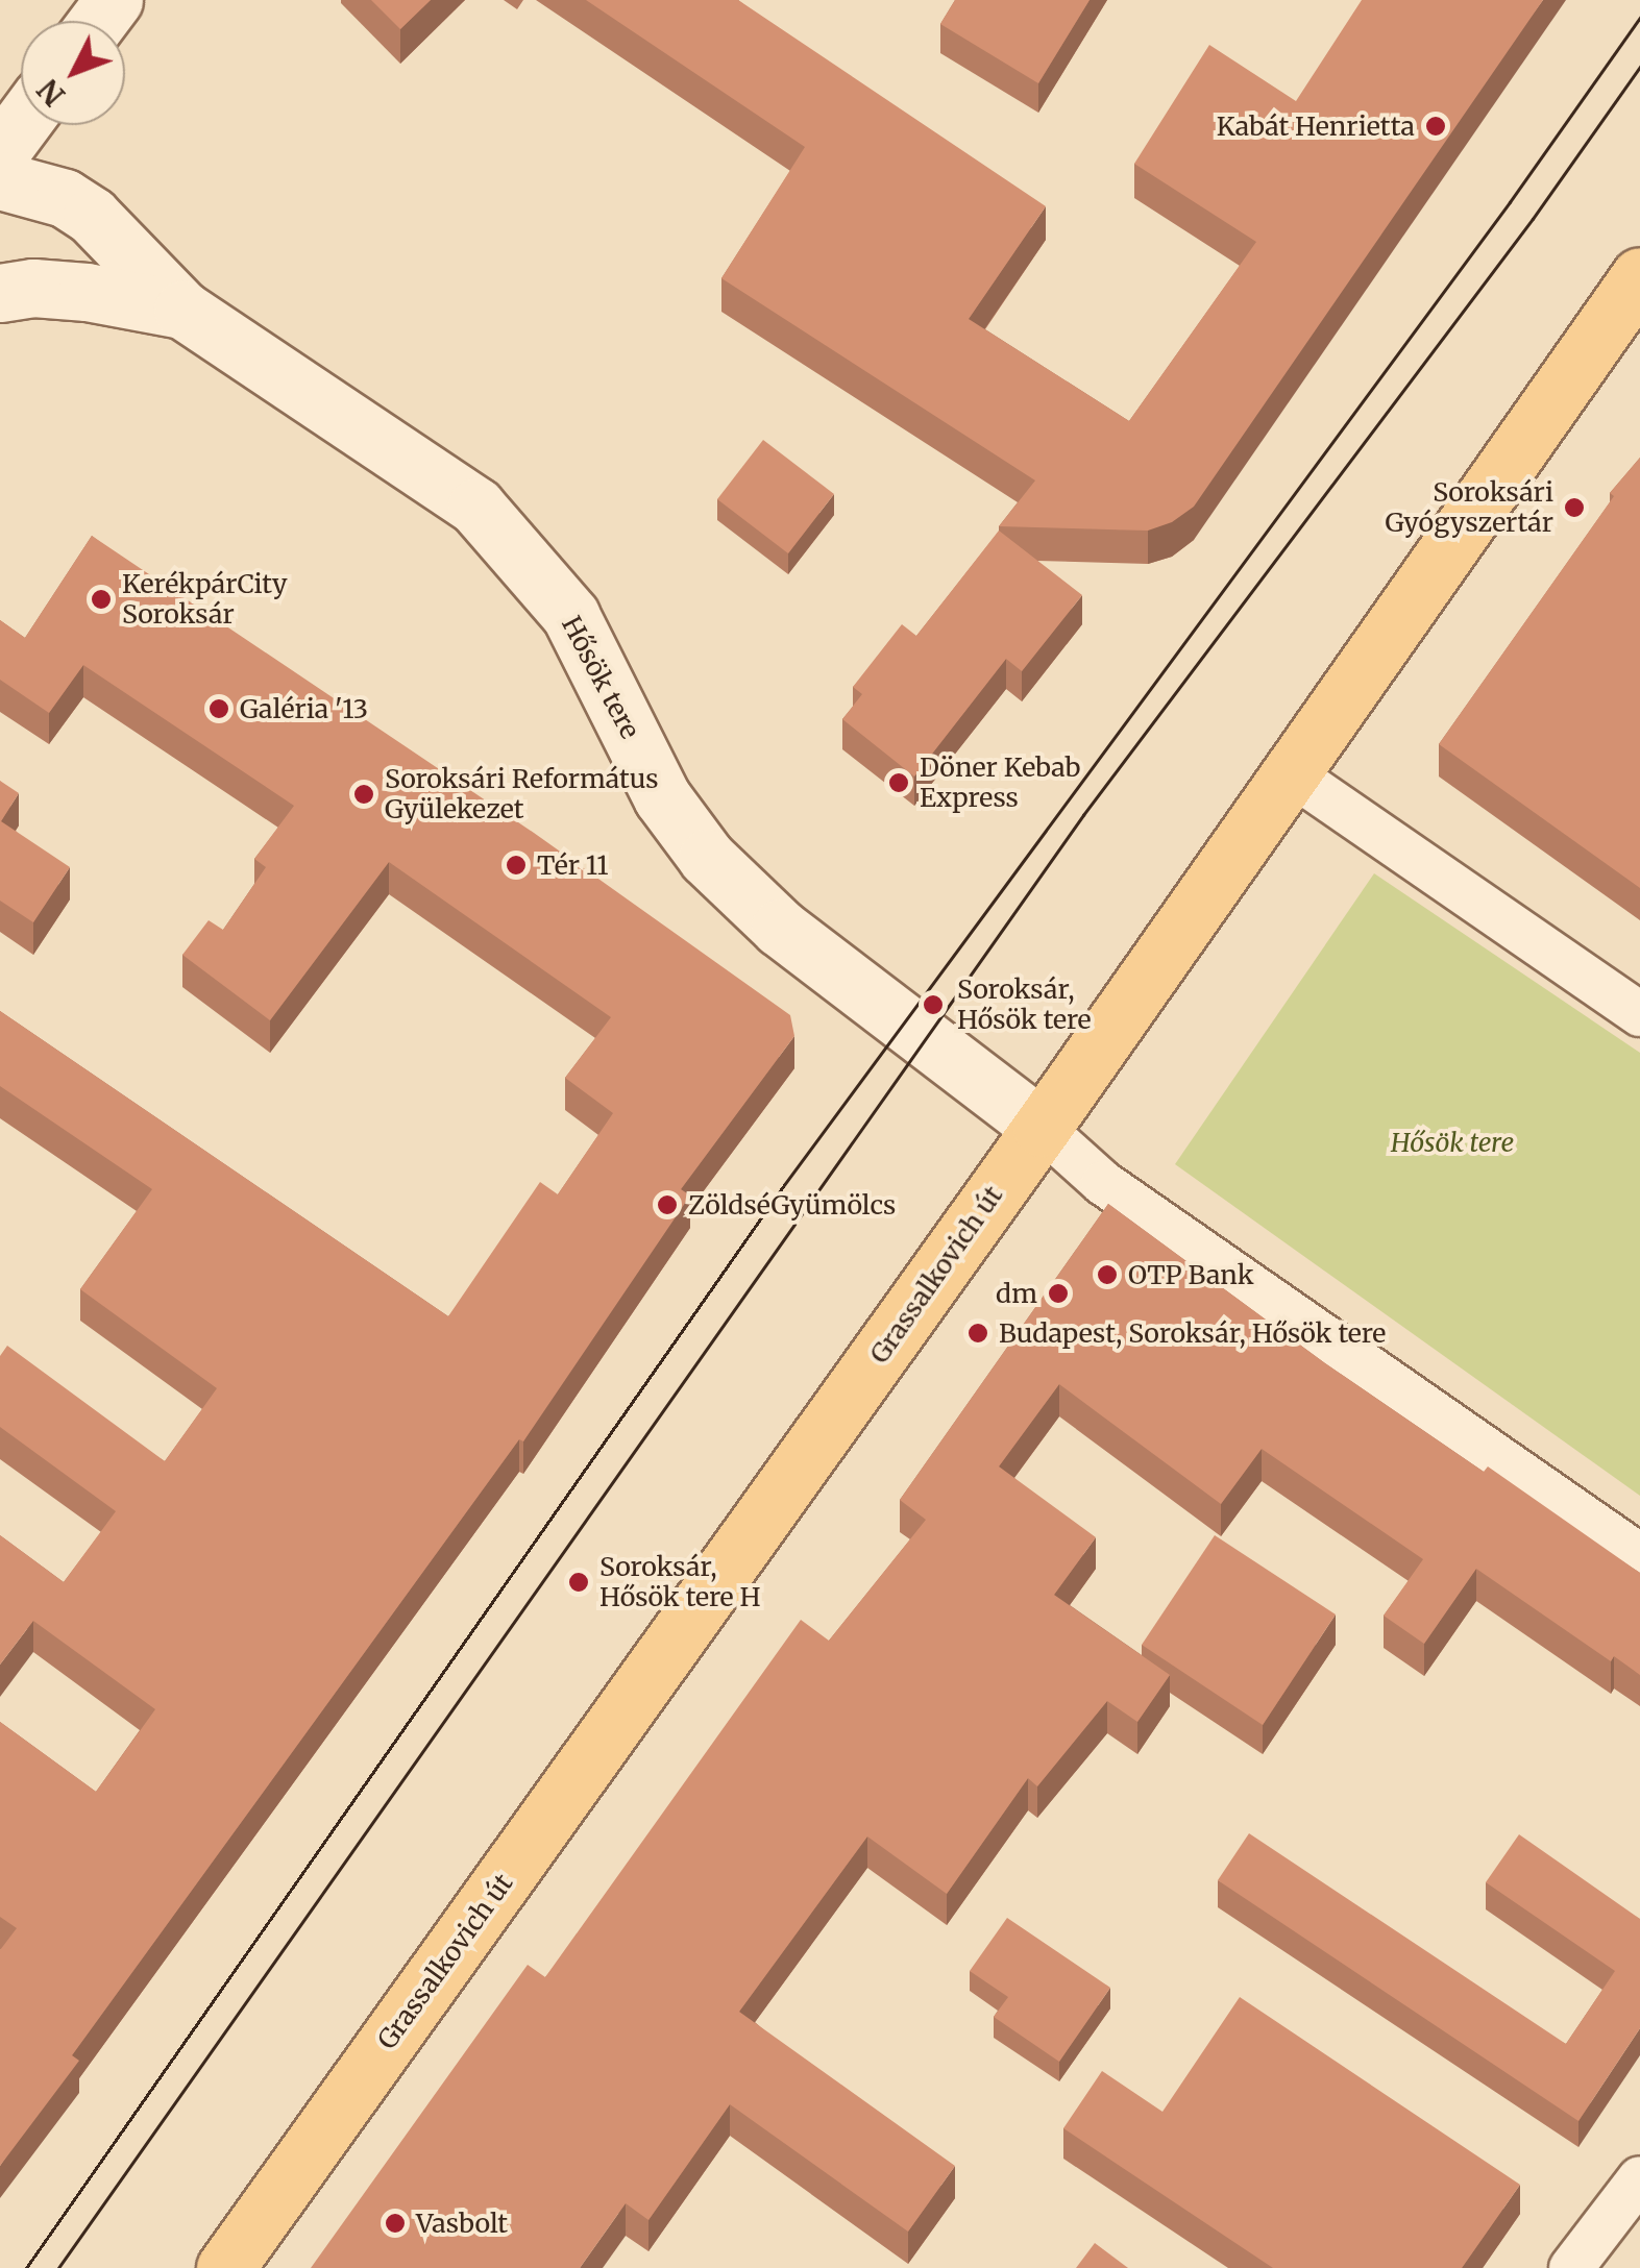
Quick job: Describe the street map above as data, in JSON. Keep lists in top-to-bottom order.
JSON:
{
  "streets": {
    "main road": ["Grassalkovich út"],
    "street": ["Hősök tere"]
  },
  "crossings": [
    ["Hősök tere", "Grassalkovich út"]
  ],
  "parks": ["Hősök tere"],
  "places": [
    "Kabát Henrietta",
    "Soroksári Gyógyszertár",
    "KerékpárCity Soroksár",
    "Galéria '13",
    "Döner Kebab Express",
    "Soroksári Református Gyülekezet",
    "Tér 11",
    "Soroksár, Hősök tere",
    "ZöldséGyümölcs",
    "OTP Bank",
    "dm",
    "Budapest, Soroksár, Hősök tere",
    "Soroksár, Hősök tere H",
    "Vasbolt"
  ],
  "north": "bottom left"
}
